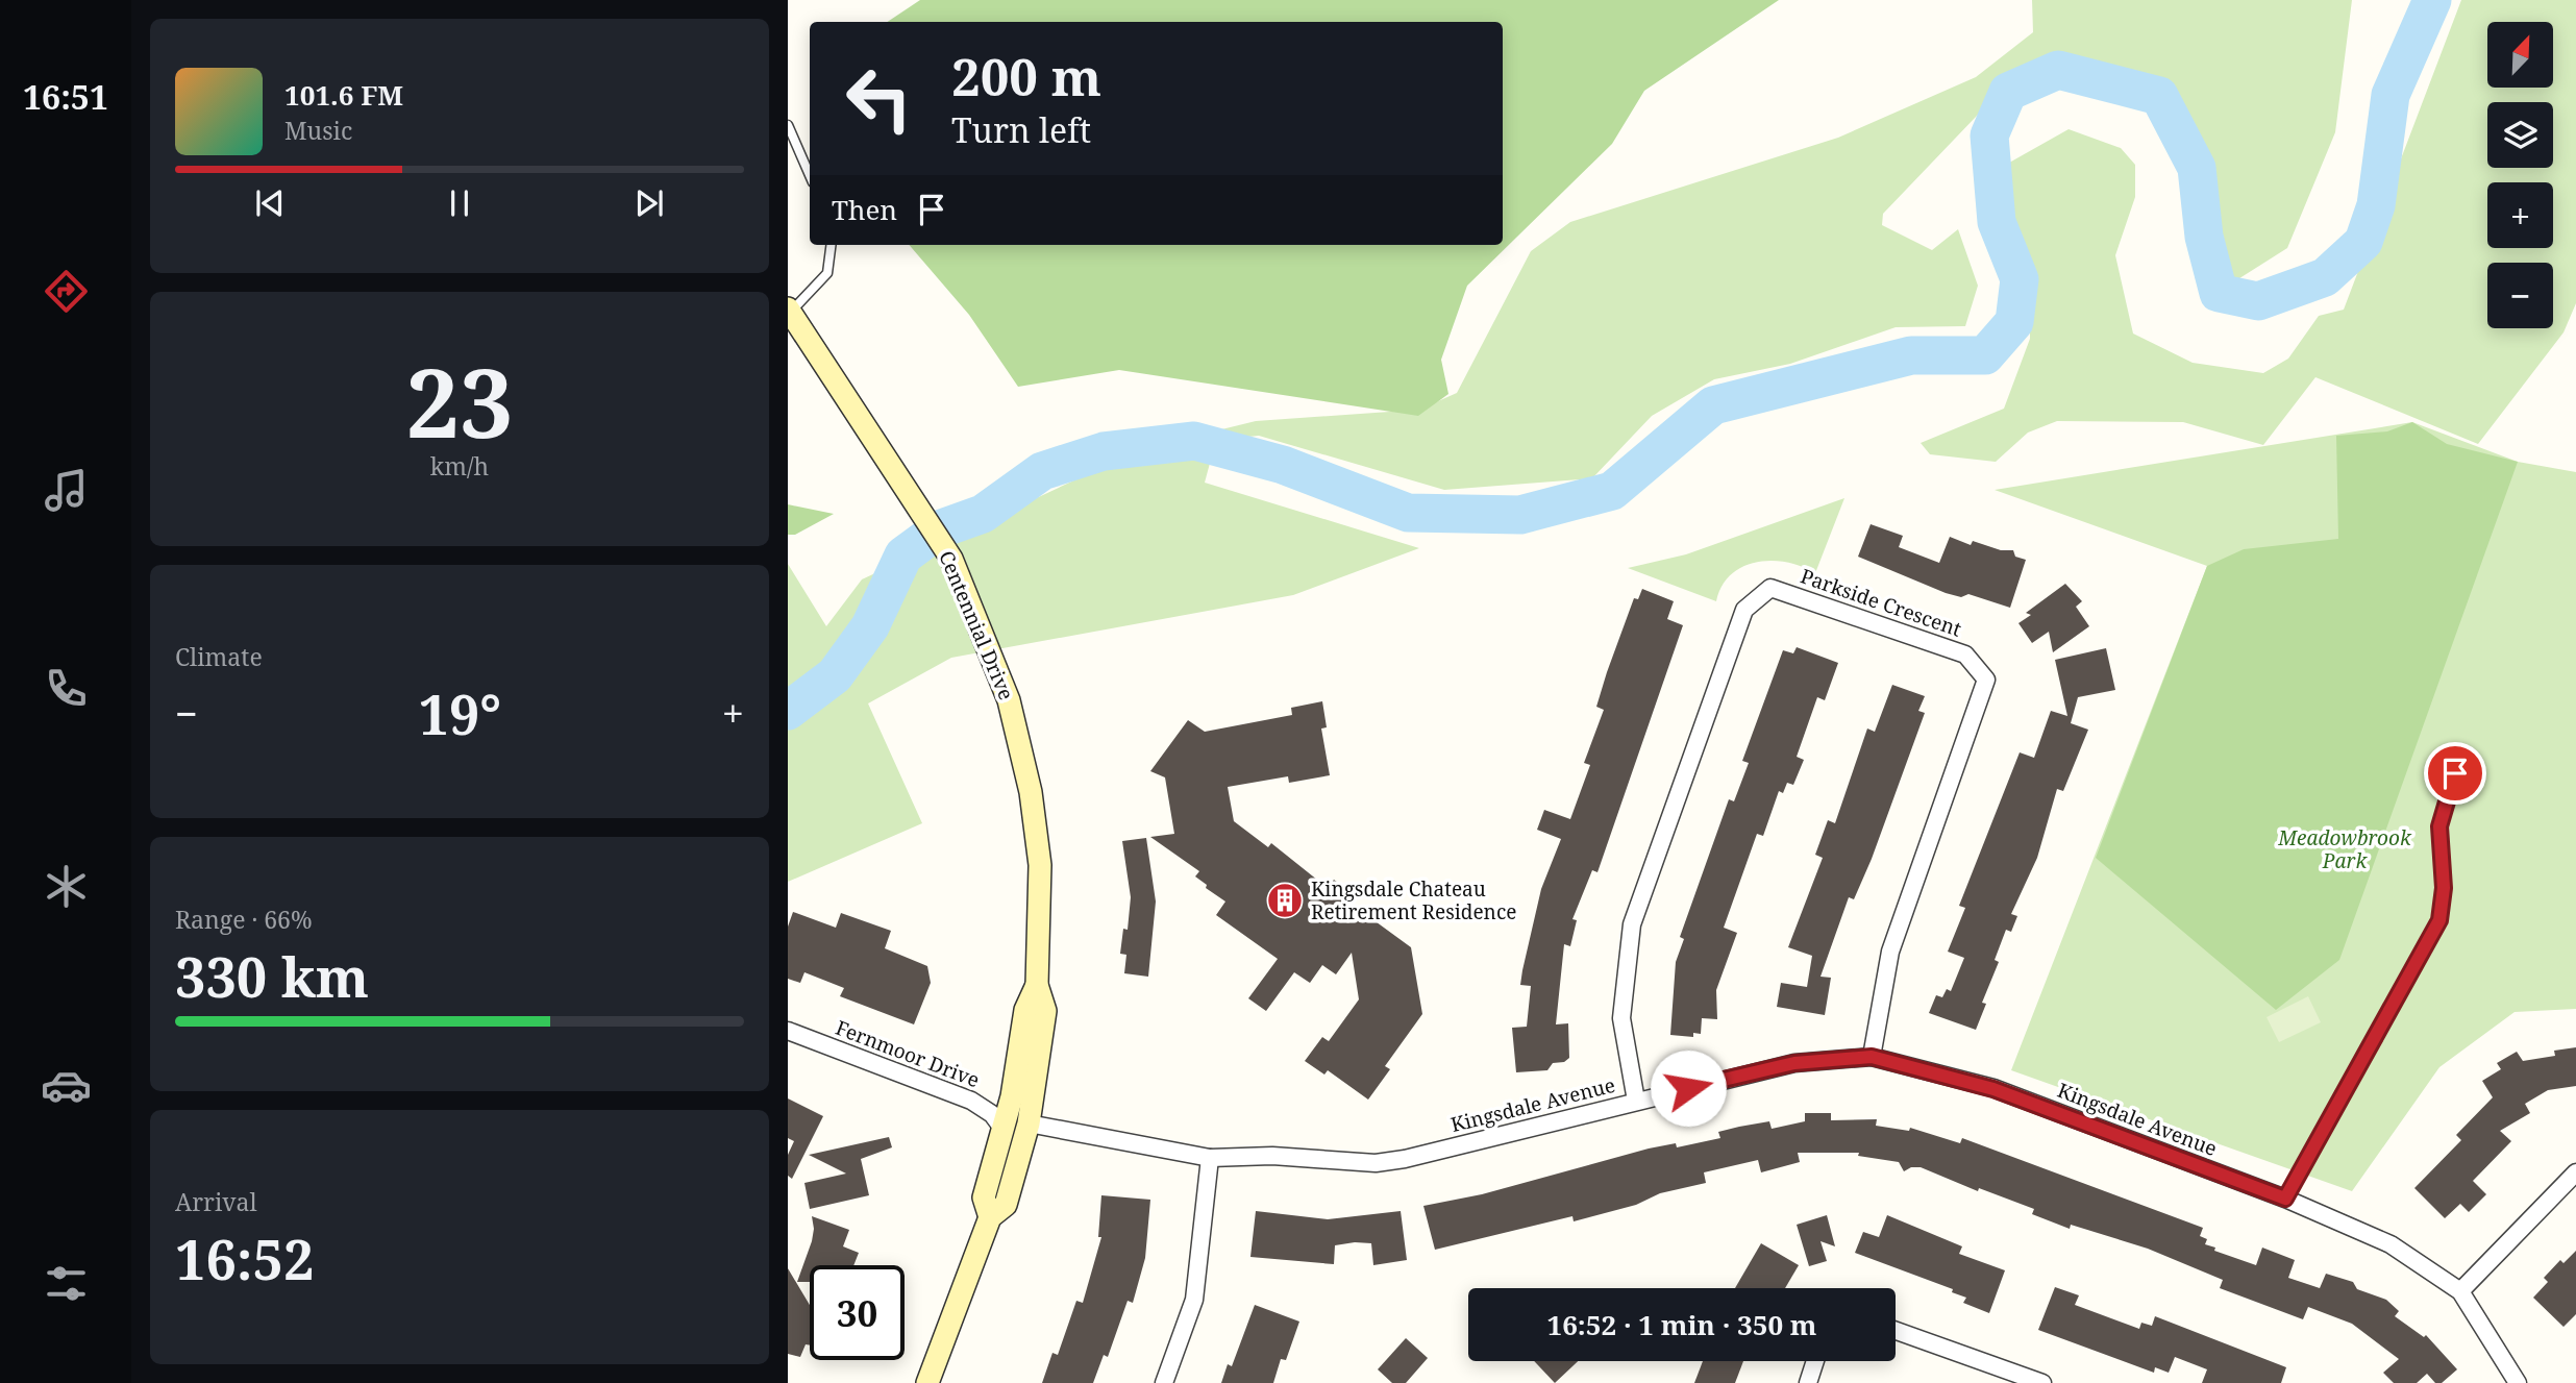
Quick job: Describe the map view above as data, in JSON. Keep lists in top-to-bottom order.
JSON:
{
  "streets": {
    "main road": ["Centennial Drive"],
    "street": ["Parkside Crescent", "Fernmoor Drive", "Kingsdale Avenue"]
  },
  "crossings": [
    ["Parkside Crescent", "Kingsdale Avenue"],
    ["Centennial Drive", "Fernmoor Drive"],
    ["Centennial Drive", "Kingsdale Avenue"]
  ],
  "parks": ["Meadowbrook Park"],
  "places": {
    "building": ["Kingsdale Chateau Retirement Residence"]
  },
  "north": "top right",
  "page": {
    "tabs": "16:51",
    "map_buttons": ["+", "−"],
    "turn": ["200 m", "Turn left"],
    "song": ["101.6 FM", "Music"],
    "then": "Then",
    "tile": [
      ["23", "km/h"],
      "Climate",
      ["Range · 66%", "330 km"],
      ["Arrival", "16:52"]
    ],
    "heat": ["−", "19°", "+"],
    "limit": "30",
    "trip": "16:52 · 1 min · 350 m"
  }
}
